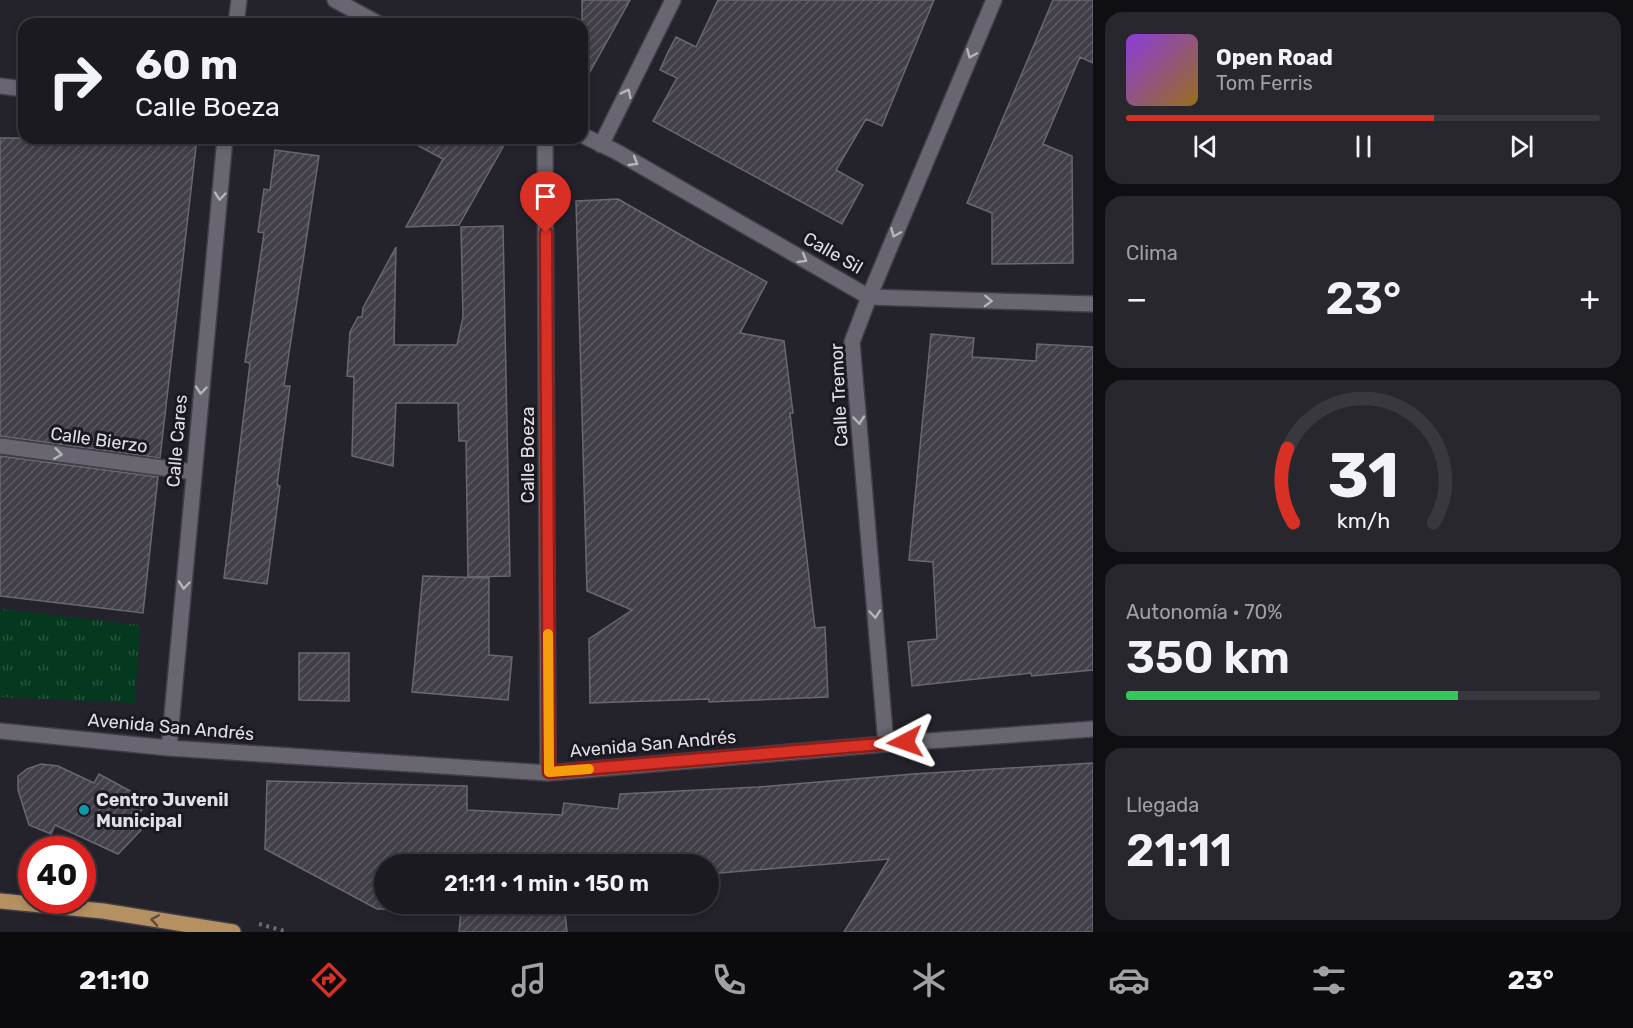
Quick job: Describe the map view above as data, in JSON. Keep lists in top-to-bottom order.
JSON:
{
  "streets": {
    "street": [
      "Calle Sil",
      "Calle Tremor",
      "Calle Bierzo",
      "Calle Cares",
      "Calle Boeza",
      "Avenida San Andrés"
    ]
  },
  "crossings": [
    ["Calle Sil", "Calle Tremor"],
    ["Calle Tremor", "Avenida San Andrés"],
    ["Calle Bierzo", "Calle Cares"],
    ["Calle Cares", "Avenida San Andrés"],
    ["Calle Boeza", "Avenida San Andrés"]
  ],
  "one_way": [
    "Calle Sil",
    "Calle Tremor",
    "Calle Bierzo",
    "Calle Cares"
  ],
  "places": ["Centro Juvenil Municipal"],
  "page": {
    "turn": ["60 m", "Calle Boeza"],
    "song": ["Open Road", "Tom Ferris"],
    "tile": [
      "Clima",
      ["Autonomía · 70%", "350 km"],
      ["Llegada", "21:11"]
    ],
    "heat": ["−", "23°", "+"],
    "limit": "40",
    "trip": "21:11 · 1 min · 150 m",
    "tabs": ["21:10", "23°"],
    "gauge": ["31", "km/h"]
  }
}
